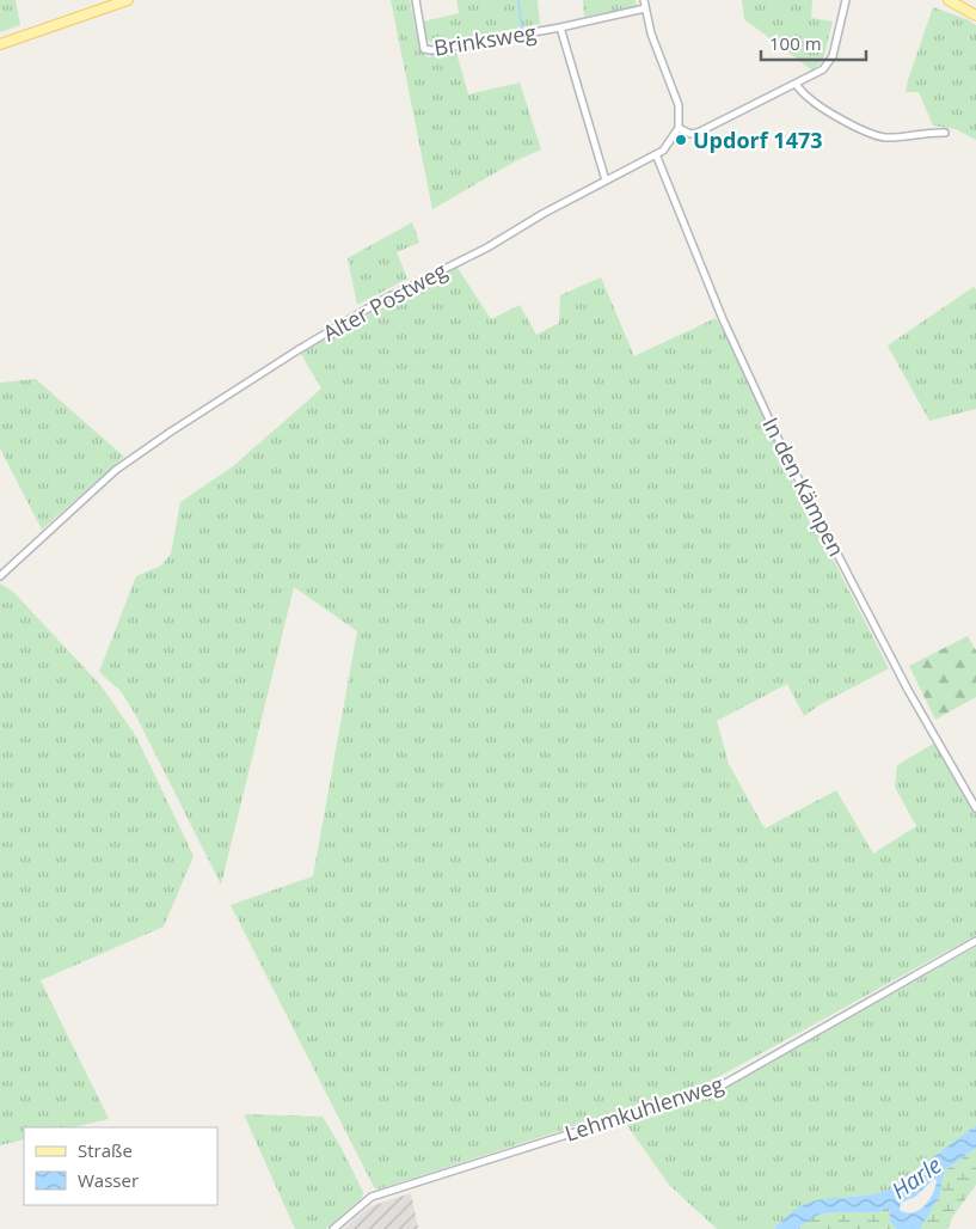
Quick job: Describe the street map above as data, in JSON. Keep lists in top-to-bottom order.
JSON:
{
  "streets": {
    "street": [
      "Brinksweg",
      "Alter Postweg",
      "In den Kämpen",
      "Lehmkuhlenweg"
    ]
  },
  "crossings": [
    ["Brinksweg", "Alter Postweg"],
    ["Alter Postweg", "In den Kämpen"]
  ],
  "water": ["Harle"],
  "places": ["Updorf 1473"],
  "legend": ["Straße", "Wasser"],
  "scale_bar": "100 m"
}
